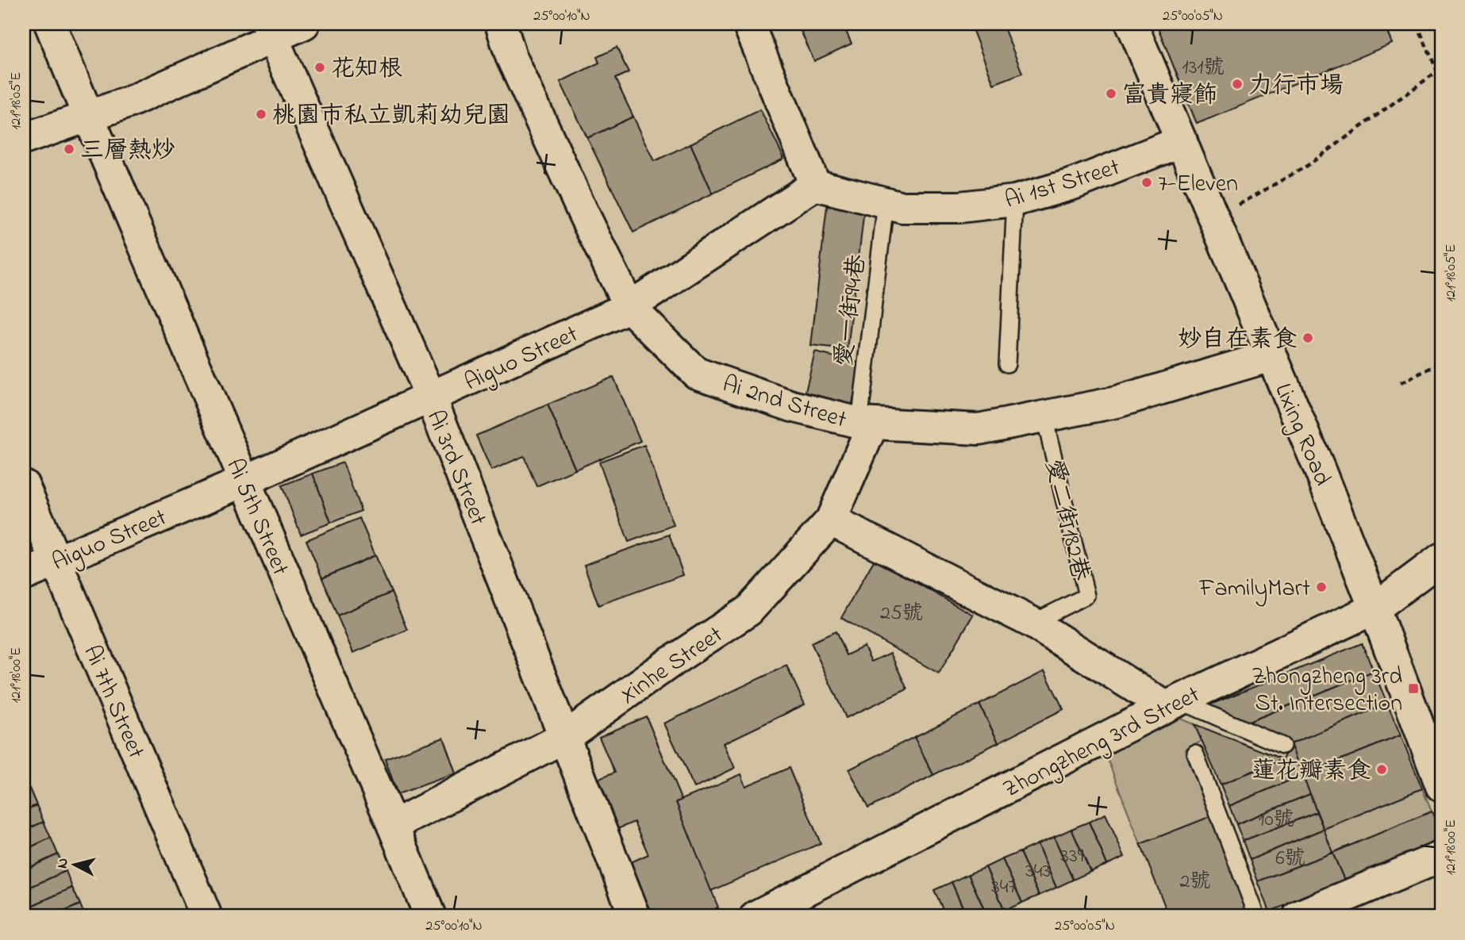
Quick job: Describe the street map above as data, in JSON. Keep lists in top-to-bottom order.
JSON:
{
  "streets": {
    "street": [
      "Ai 1st Street",
      "Aiguo Street",
      "Ai 2nd Street",
      "Lixing Road",
      "Ai 3rd Street",
      "Ai 5th Street",
      "Xinhe Street",
      "Ai 7th Street",
      "Zhongzheng 3rd Street"
    ],
    "lane": ["愛一街94巷", "愛二街182巷"]
  },
  "crossings": [
    ["Ai 1st Street", "愛一街94巷"],
    ["Ai 1st Street", "Aiguo Street"],
    ["Ai 1st Street", "Lixing Road"],
    ["愛一街94巷", "Ai 2nd Street"],
    ["愛一街94巷", "Xinhe Street"],
    ["Aiguo Street", "Ai 2nd Street"],
    ["Aiguo Street", "Ai 3rd Street"],
    ["Aiguo Street", "Ai 5th Street"],
    ["Aiguo Street", "Ai 7th Street"],
    ["Ai 2nd Street", "Lixing Road"],
    ["Ai 2nd Street", "愛二街182巷"],
    ["Ai 2nd Street", "Xinhe Street"],
    ["Lixing Road", "Zhongzheng 3rd Street"],
    ["Ai 3rd Street", "Xinhe Street"],
    ["Ai 5th Street", "Xinhe Street"]
  ],
  "places": {
    "other": [
      "花知根",
      "力行市場",
      "富貴寢飾",
      "桃園市私立凱莉幼兒園",
      "三層熱炒",
      "7-Eleven",
      "妙自在素食",
      "FamilyMart",
      "蓮花瓣素食"
    ],
    "transit": ["Zhongzheng 3rd St. Intersection"]
  },
  "house_numbers": [
    "131號",
    "25號",
    "10號",
    "339",
    "6號",
    "343",
    "2號",
    "347"
  ],
  "north": "left",
  "coordinates": [
    "25°00'10\"N",
    "25°00'05\"N",
    "121°18'05\"E",
    "121°18'00\"E"
  ]
}
